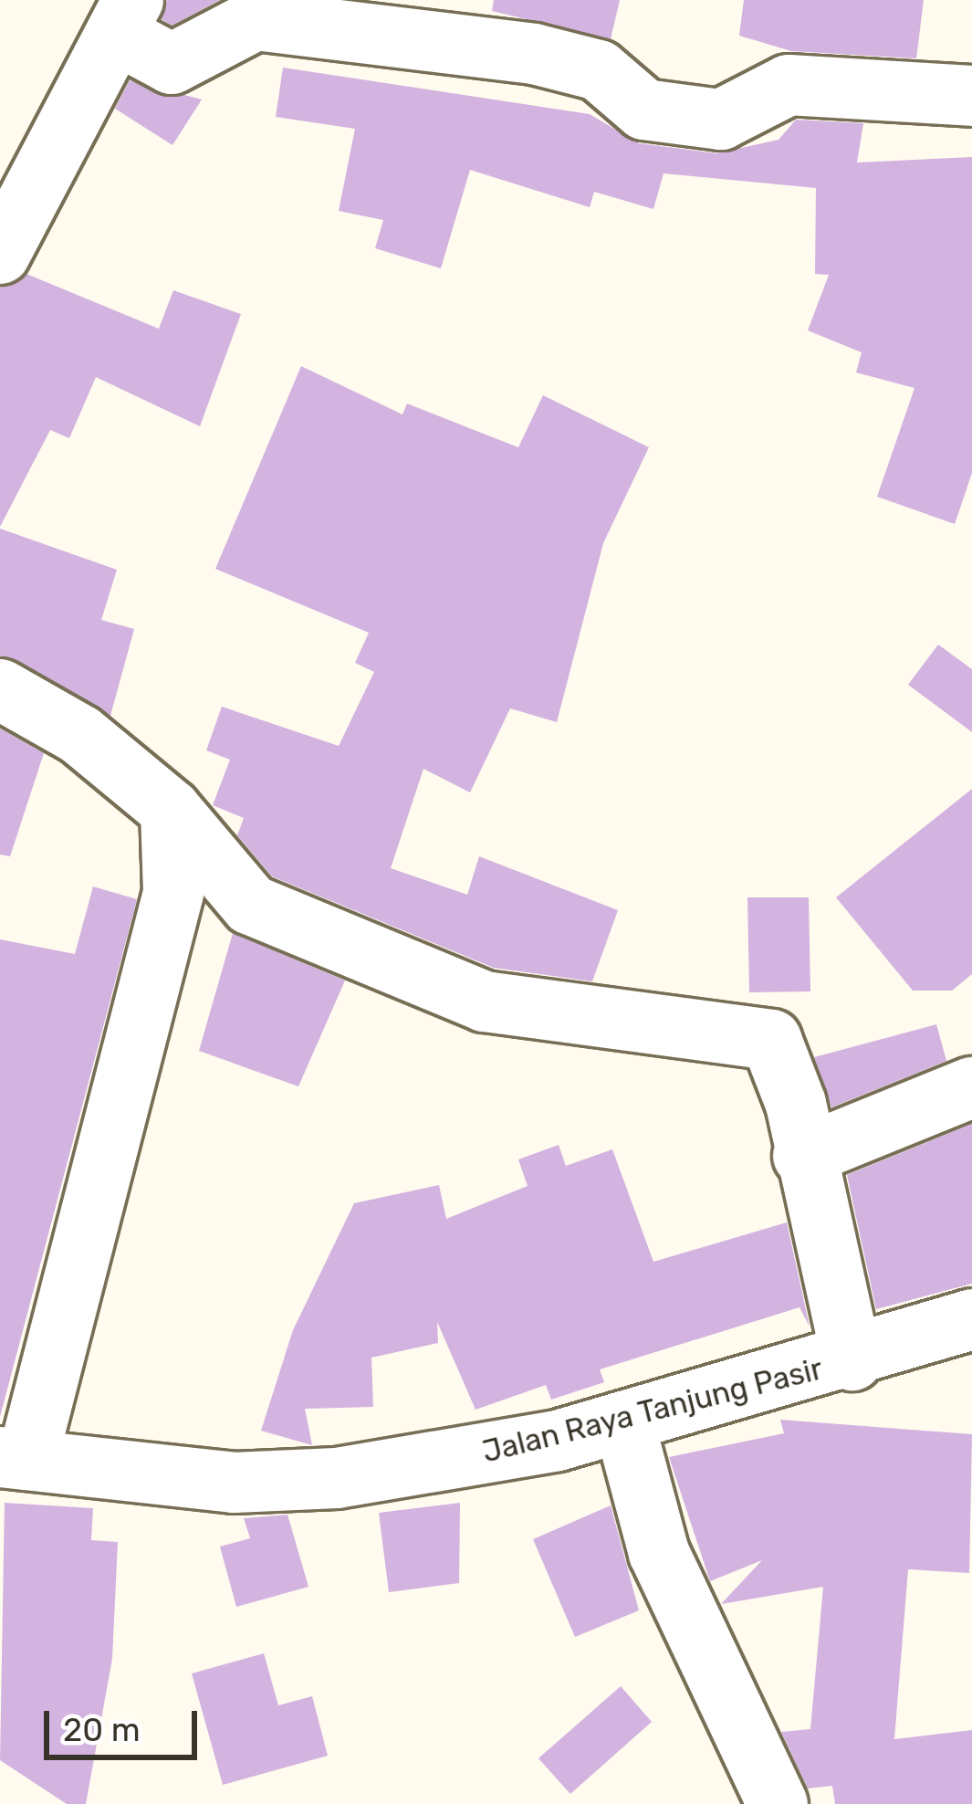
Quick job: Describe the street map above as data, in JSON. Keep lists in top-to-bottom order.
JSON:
{
  "streets": {
    "street": ["Jalan Raya Tanjung Pasir"]
  },
  "scale_bar": "20 m"
}
